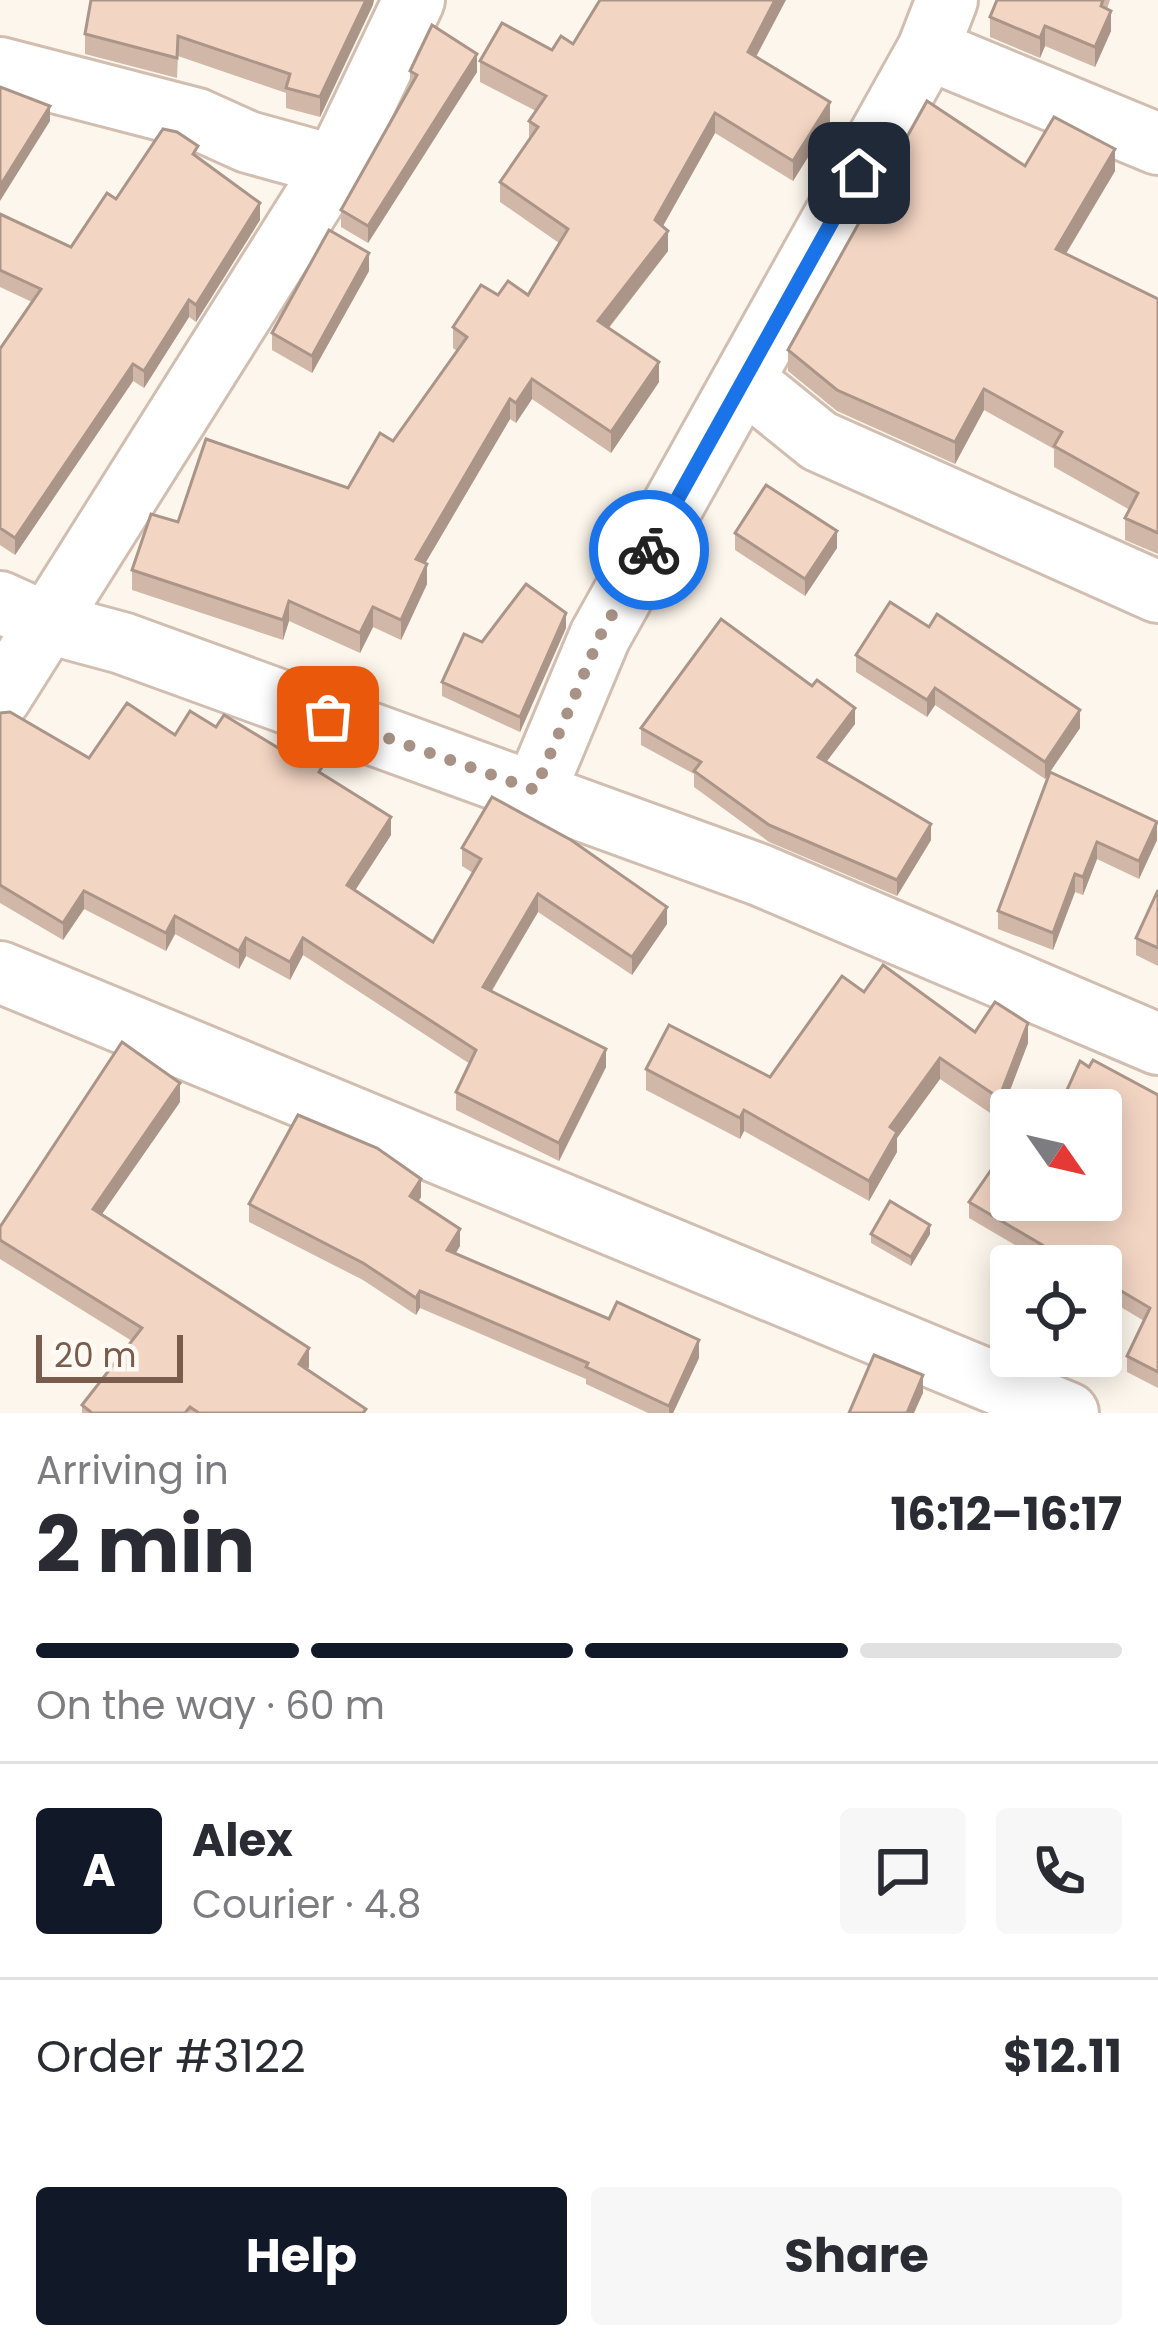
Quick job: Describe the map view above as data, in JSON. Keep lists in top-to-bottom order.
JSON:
{
  "scale_bar": "20 m",
  "north": "bottom right",
  "page": {
    "scale": "20 m",
    "heading": ["2 min", "Arriving in", "16:12–16:17"],
    "panel": [
      "Alex",
      "Courier · 4.8",
      "Order #3122",
      "$12.11"
    ],
    "bar": "On the way · 60 m",
    "round": "A",
    "buttons": ["Help", "Share"]
  }
}
